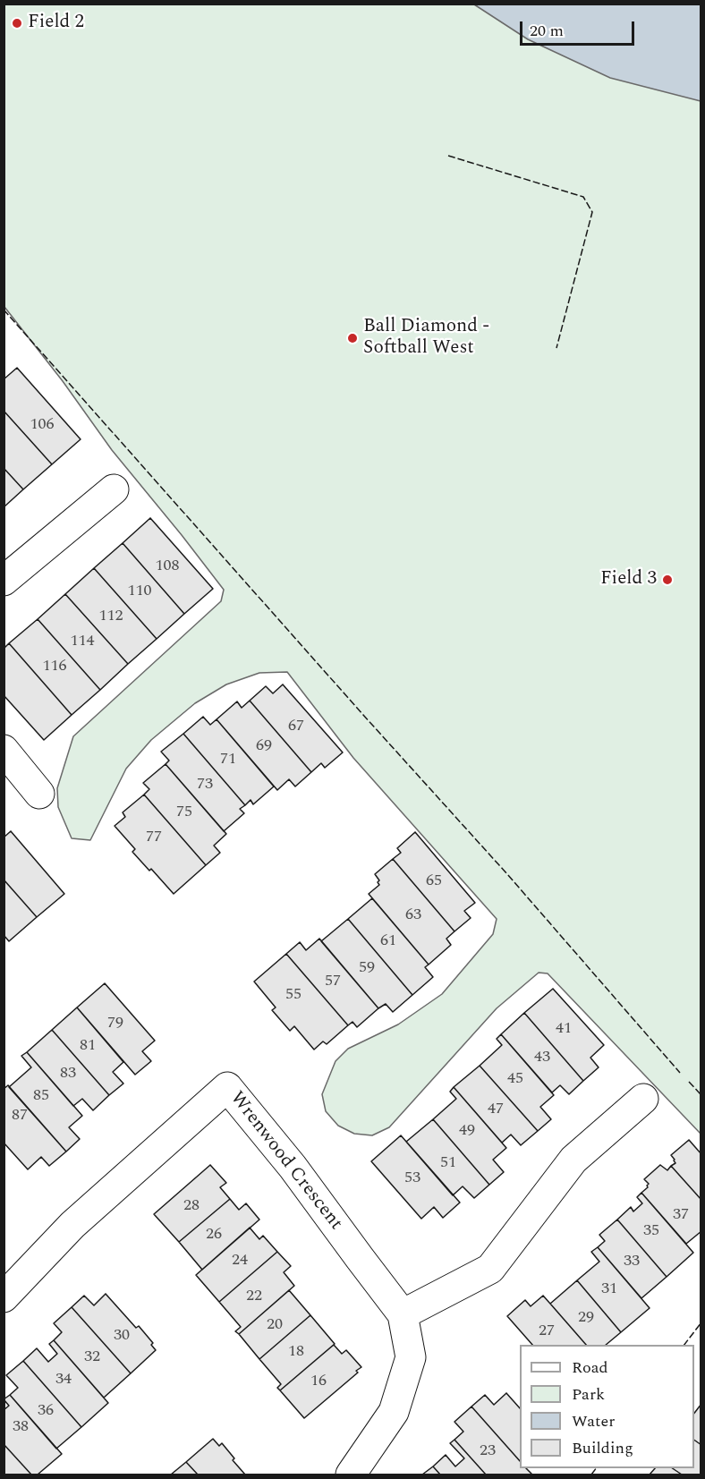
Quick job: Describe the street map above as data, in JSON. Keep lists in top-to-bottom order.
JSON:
{
  "streets": {
    "street": ["Wrenwood Crescent"]
  },
  "places": ["Field 2", "Ball Diamond - Softball West", "Field 3"],
  "house_numbers": [
    "106",
    "108",
    "110",
    "112",
    "114",
    "116",
    "67",
    "69",
    "71",
    "73",
    "75",
    "77",
    "65",
    "63",
    "61",
    "59",
    "57",
    "55",
    "79",
    "41",
    "81",
    "43",
    "83",
    "45",
    "85",
    "47",
    "87",
    "49",
    "51",
    "53",
    "28",
    "37",
    "35",
    "26",
    "24",
    "33",
    "31",
    "22",
    "29",
    "20",
    "27",
    "30",
    "18",
    "32",
    "34",
    "16",
    "36",
    "38",
    "23"
  ],
  "legend": [
    "Road",
    "Park",
    "Water",
    "Building"
  ],
  "scale_bar": "20 m"
}
